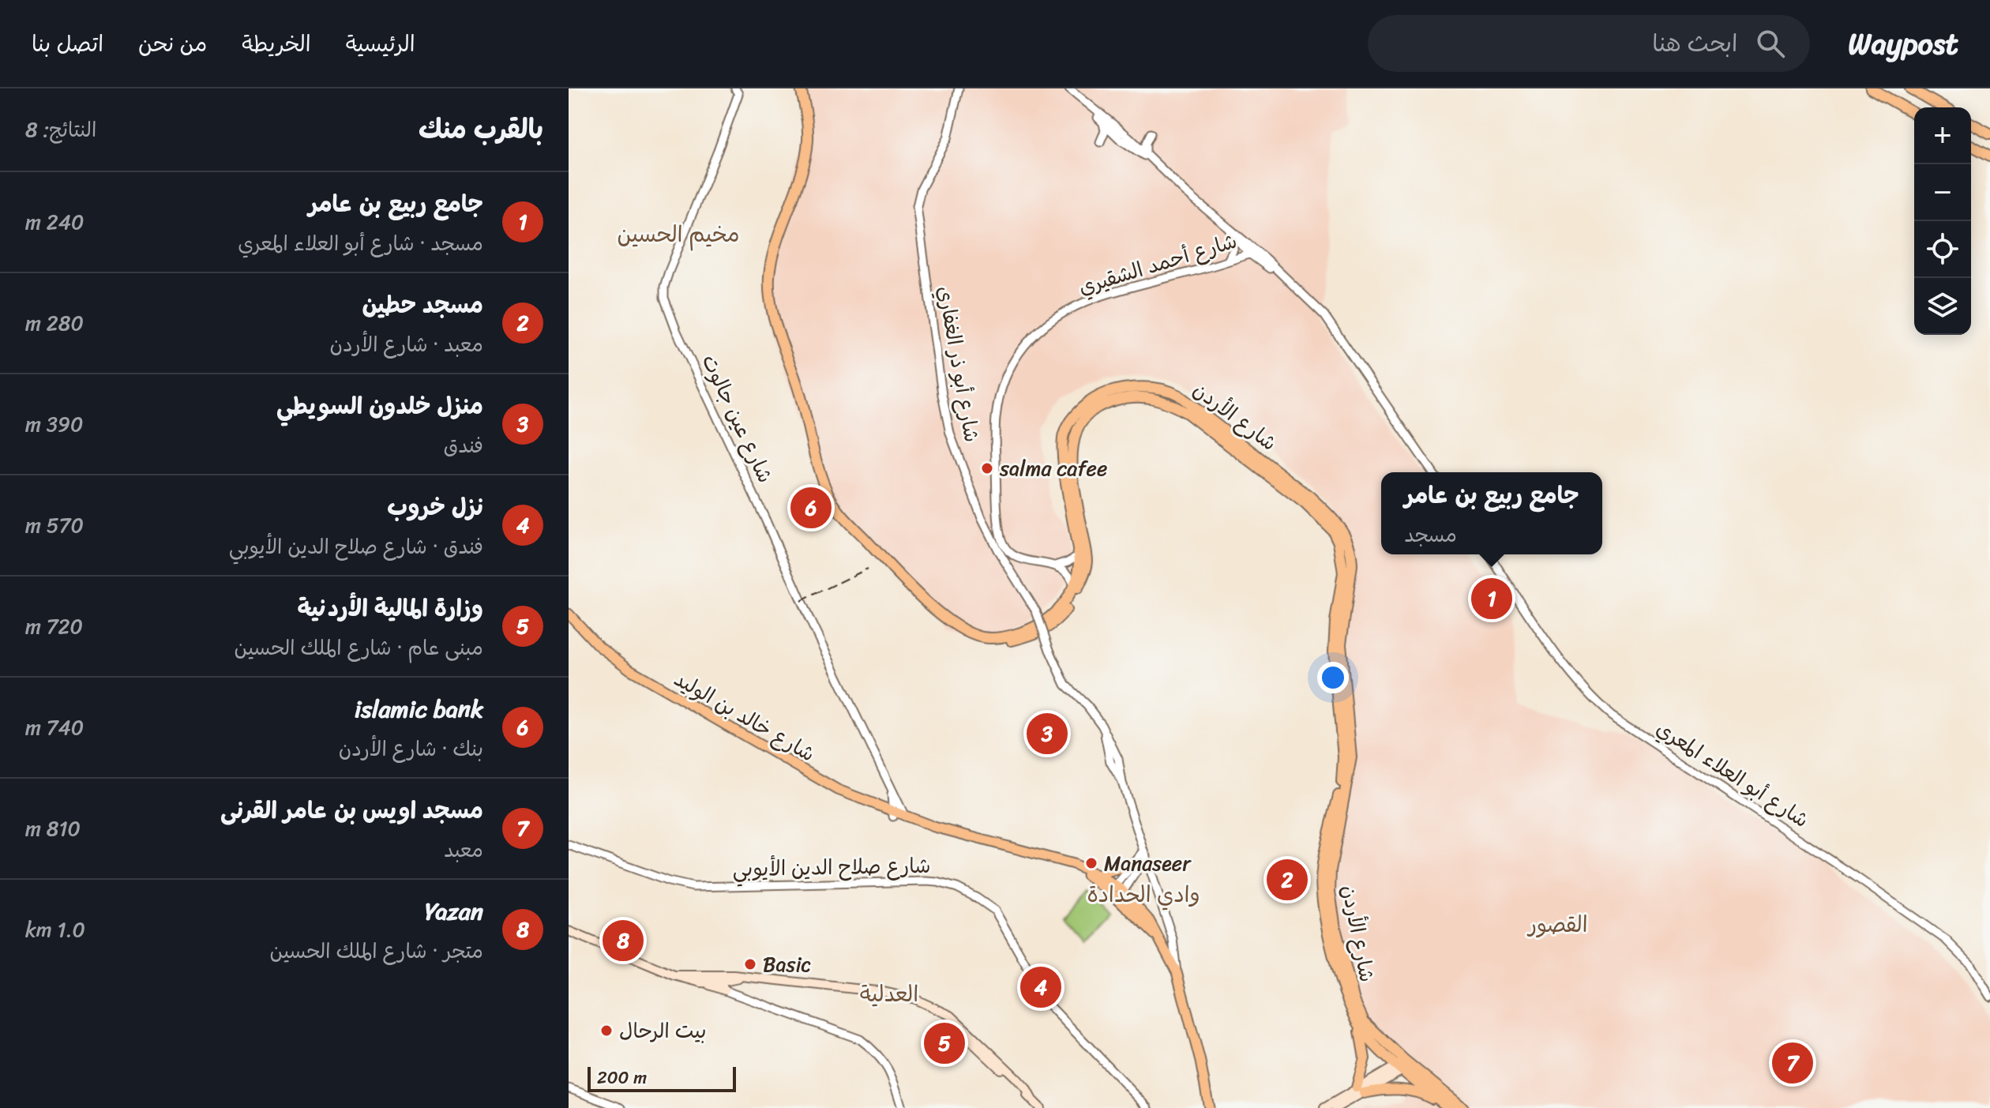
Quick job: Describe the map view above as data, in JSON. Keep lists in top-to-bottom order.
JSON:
{
  "streets": {
    "highway": ["شارع الأردن"],
    "main road": ["شارع خالد بن الوليد"],
    "street": [
      "شارع أحمد الشقيري",
      "شارع أبو ذر الغفاري",
      "شارع عين جالوت",
      "شارع أبو العلاء المعري",
      "شارع صلاح الدين الأيوبي"
    ]
  },
  "crossings": [
    ["شارع أبو ذر الغفاري", "شارع خالد بن الوليد"],
    ["شارع عين جالوت", "شارع خالد بن الوليد"]
  ],
  "districts": [
    "مخيم الحسين",
    "وادي الحدادة",
    "القصور",
    "العدلية"
  ],
  "places": [
    "salma cafee",
    "Manaseer",
    "Basic",
    "بيت الرحال"
  ],
  "scale_bar": "200 m",
  "page": {
    "header": "Waypost",
    "search": "ابحث هنا",
    "nav": [
      "الرئيسية",
      "الخريطة",
      "من نحن",
      "اتصل بنا"
    ],
    "heading": ["بالقرب منك", "النتائج: 8"],
    "map_buttons": ["+", "−"],
    "list": [
      {
        "mark": "1",
        "name": "جامع ربيع بن عامر",
        "note": "مسجد · شارع أبو العلاء المعري",
        "value": "240 m"
      },
      {
        "mark": "2",
        "name": "مسجد حطين",
        "note": "معبد · شارع الأردن",
        "value": "280 m"
      },
      {
        "mark": "3",
        "name": "منزل خلدون السويطي",
        "note": "فندق",
        "value": "390 m"
      },
      {
        "mark": "4",
        "name": "نزل خروب",
        "note": "فندق · شارع صلاح الدين الأيوبي",
        "value": "570 m"
      },
      {
        "mark": "5",
        "name": "وزارة المالية الأردنية",
        "note": "مبنى عام · شارع الملك الحسين",
        "value": "720 m"
      },
      {
        "mark": "6",
        "name": "islamic bank",
        "note": "بنك · شارع الأردن",
        "value": "740 m"
      },
      {
        "mark": "7",
        "name": "مسجد اويس بن عامر القرنى",
        "note": "معبد",
        "value": "810 m"
      },
      {
        "mark": "8",
        "name": "Yazan",
        "note": "متجر · شارع الملك الحسين",
        "value": "1.0 km"
      }
    ],
    "popup": ["جامع ربيع بن عامر", "مسجد"],
    "pins": [
      "6",
      "1",
      "3",
      "2",
      "8",
      "4",
      "5",
      "7"
    ],
    "scale": "200 m"
  }
}
